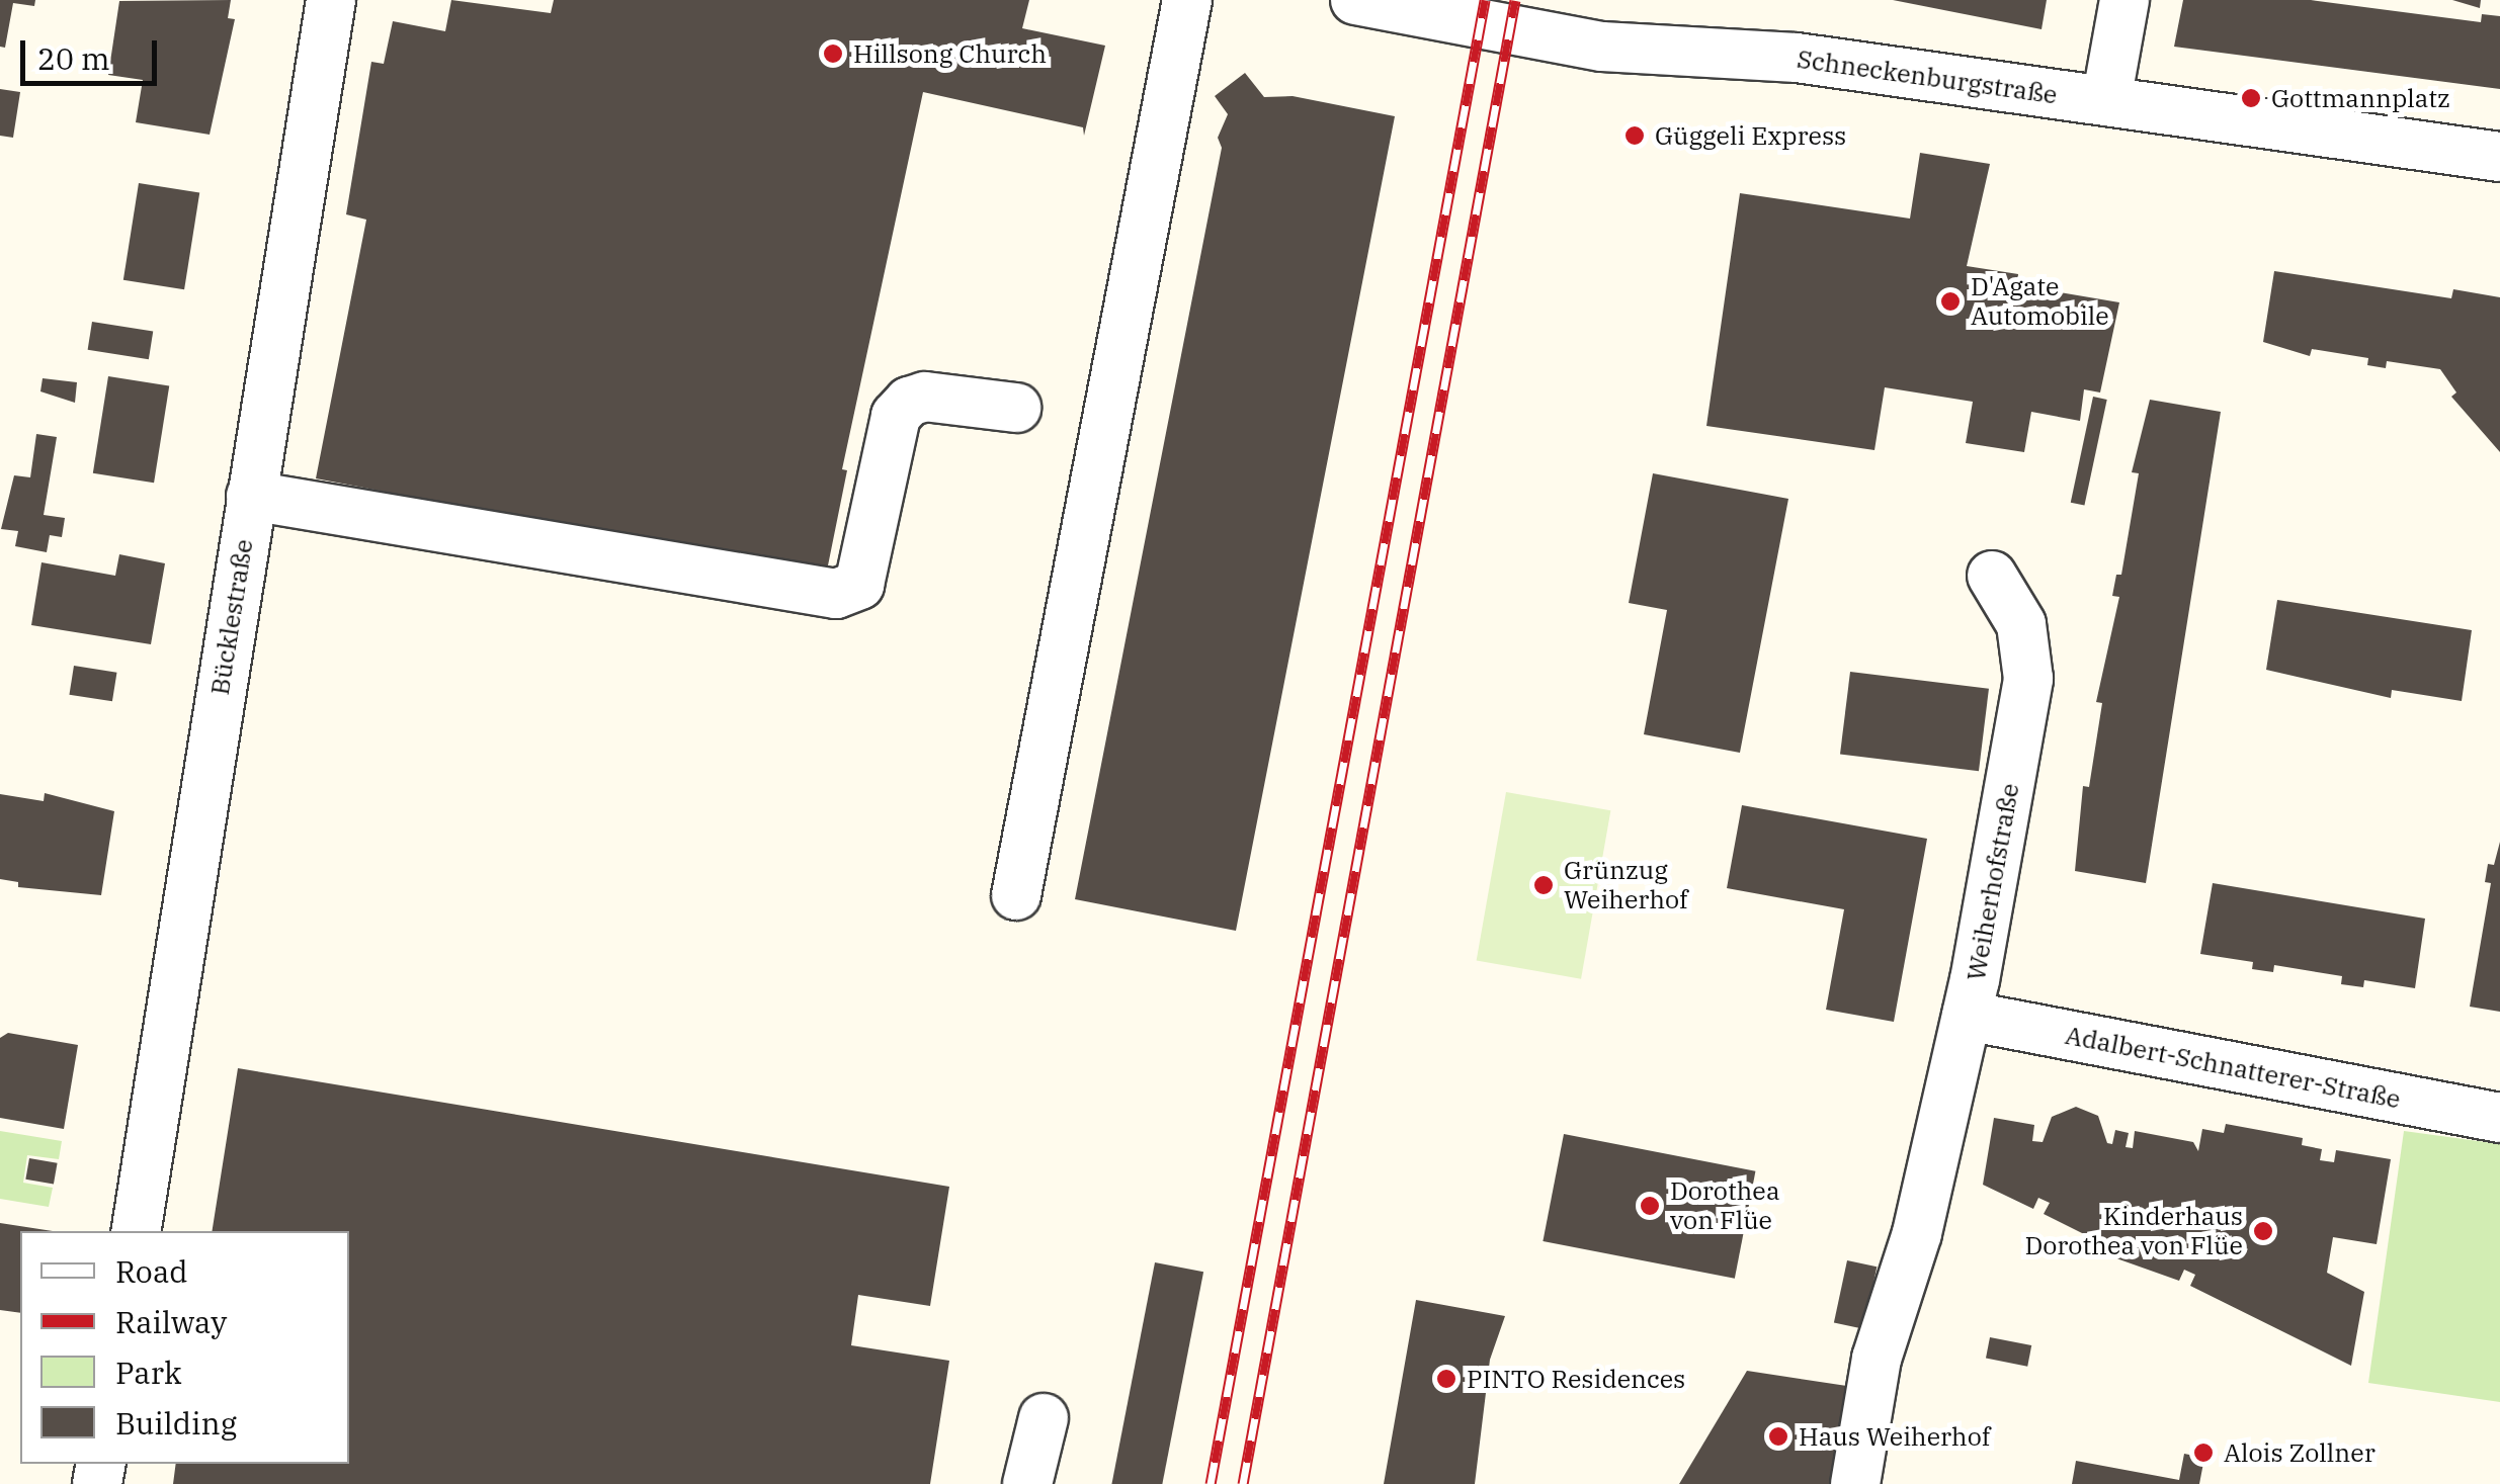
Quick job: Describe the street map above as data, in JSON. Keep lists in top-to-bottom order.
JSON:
{
  "streets": {
    "street": [
      "Schneckenburgstraße",
      "Bücklestraße",
      "Weiherhofstraße",
      "Adalbert-Schnatterer-Straße"
    ]
  },
  "crossings": [
    ["Weiherhofstraße", "Adalbert-Schnatterer-Straße"]
  ],
  "places": [
    "Hillsong Church",
    "Gottmannplatz",
    "Güggeli Express",
    "D'Agate Automobile",
    "Grünzug Weiherhof",
    "Dorothea von Flüe",
    "Kinderhaus Dorothea von Flüe",
    "PINTO Residences",
    "Haus Weiherhof",
    "Alois Zollner"
  ],
  "legend": [
    "Road",
    "Railway",
    "Park",
    "Building"
  ],
  "scale_bar": "20 m"
}
